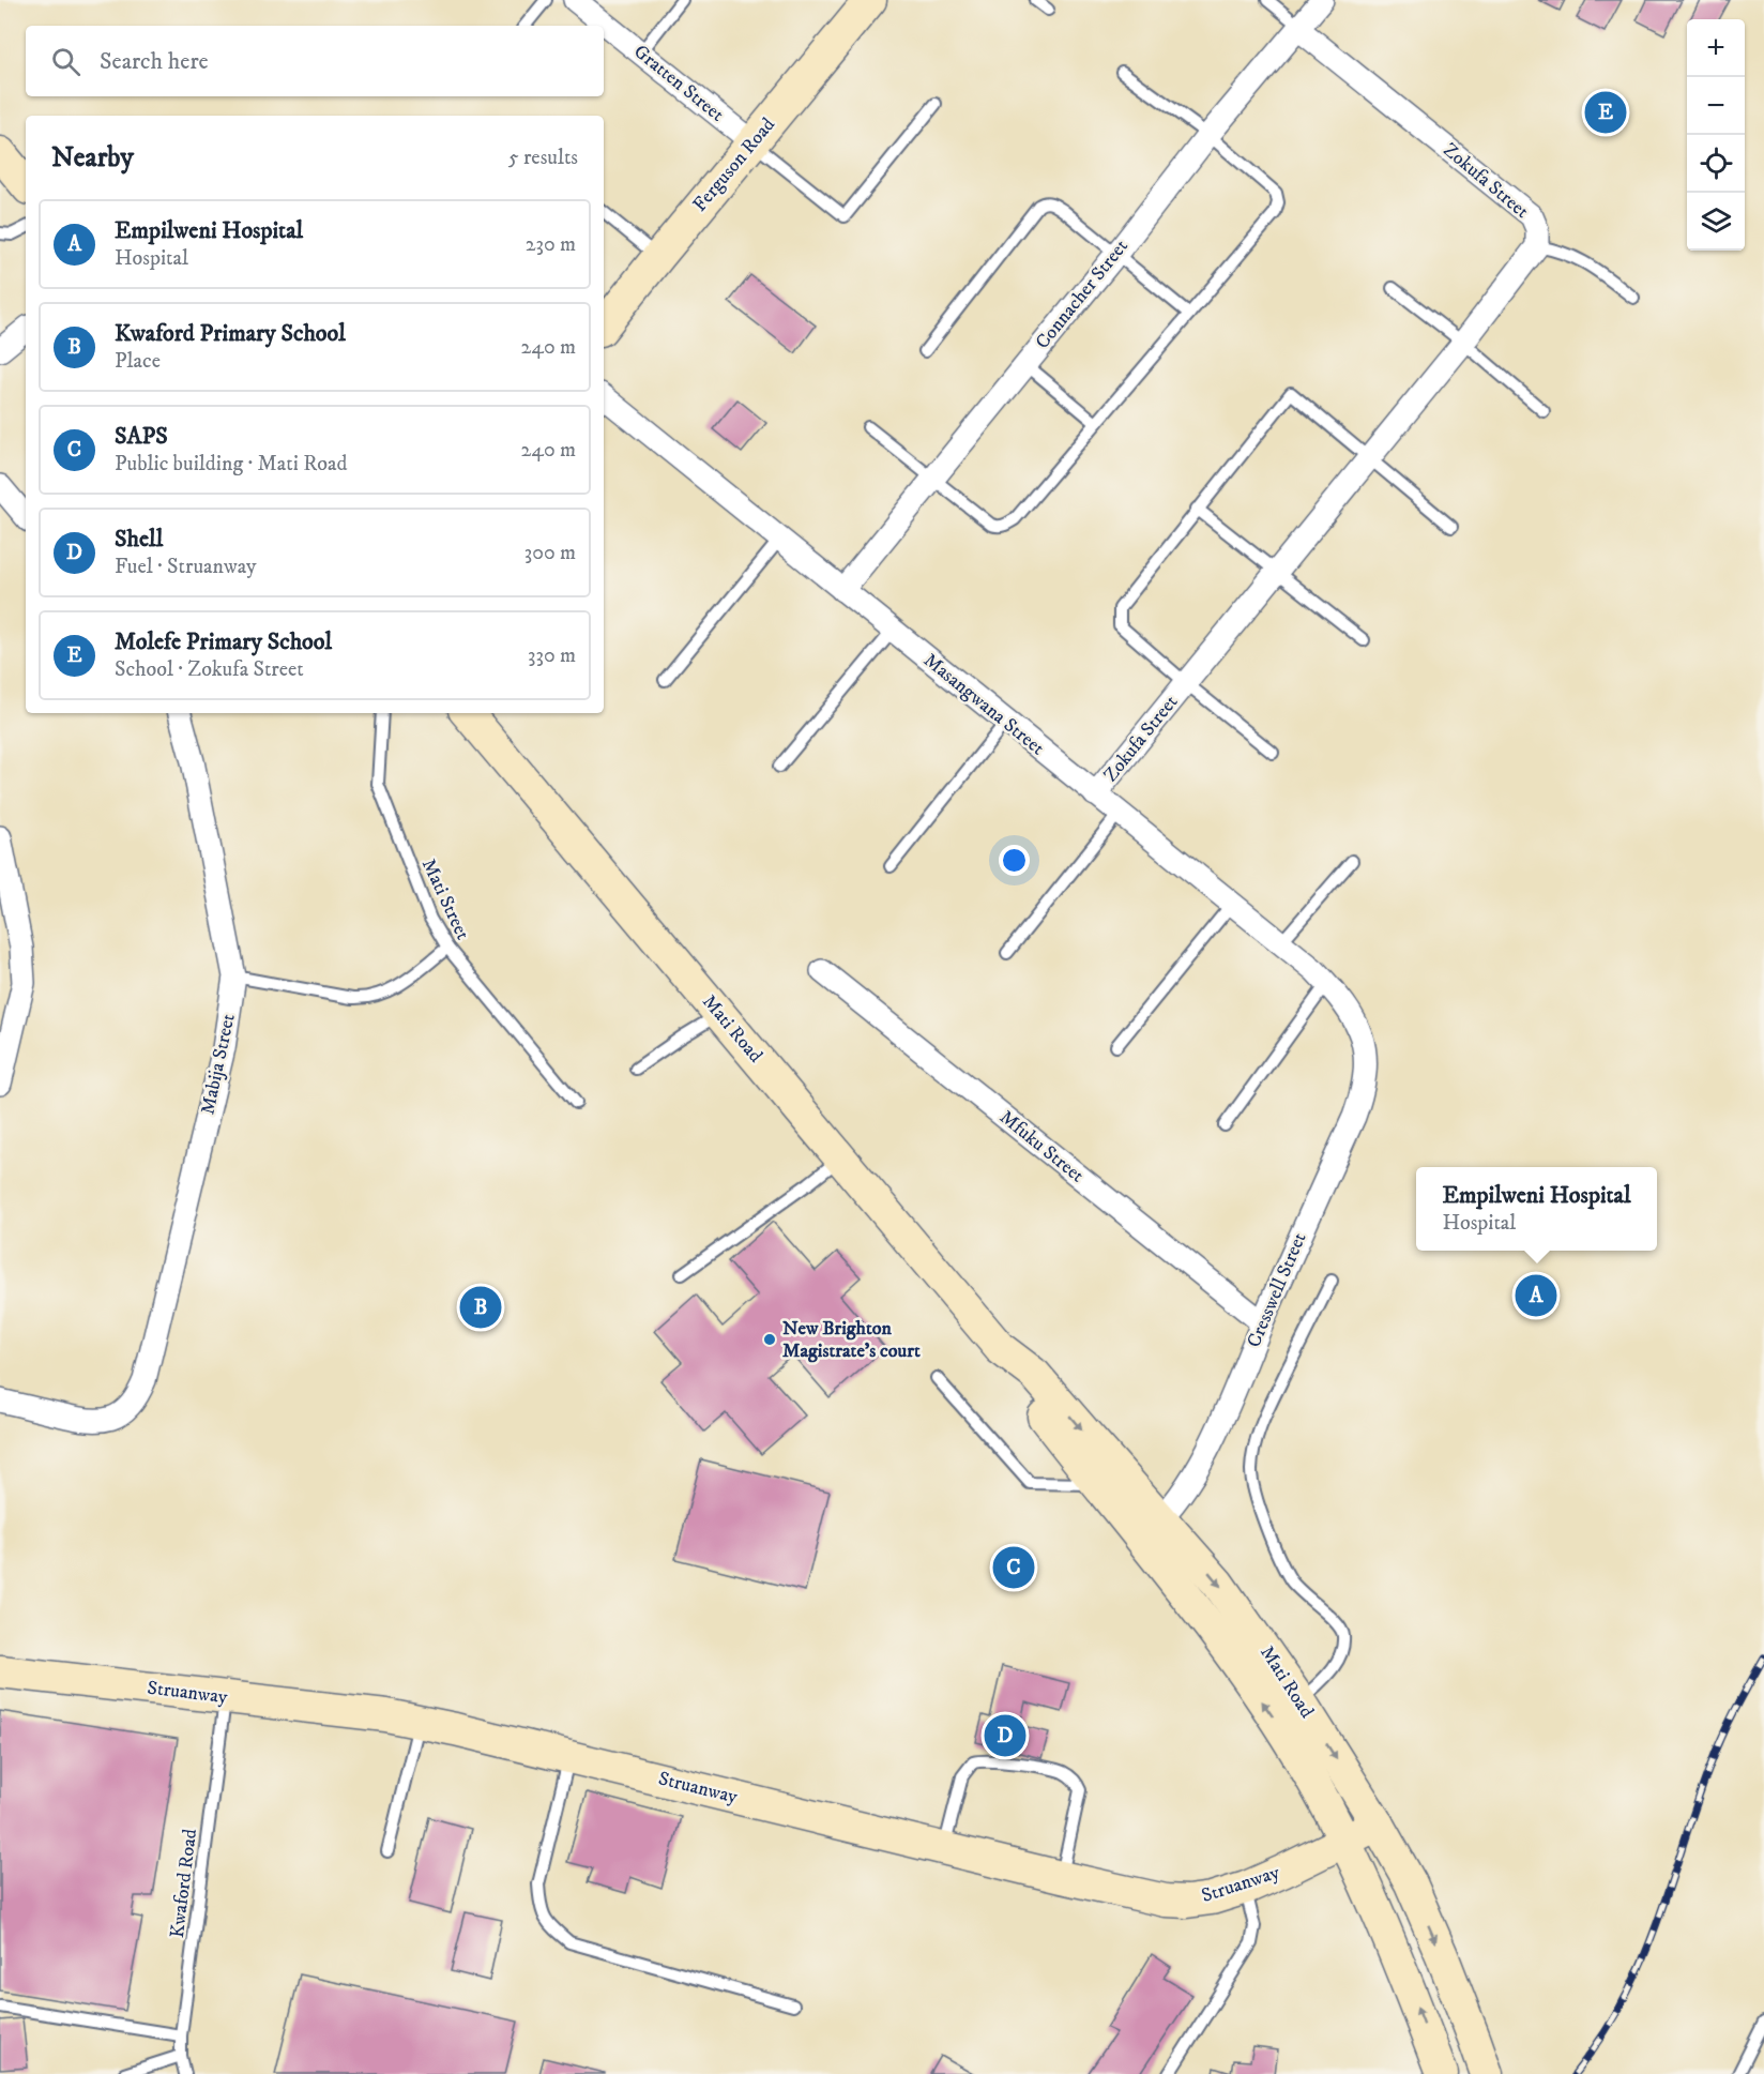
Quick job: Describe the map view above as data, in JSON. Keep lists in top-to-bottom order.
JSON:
{
  "streets": {
    "street": [
      "Gratten Street",
      "Ferguson Road",
      "Zokufa Street",
      "Connacher Street",
      "Masangwana Street",
      "Mati Road",
      "Mabija Street",
      "Mfuku Street",
      "Cresswell Street",
      "Struanway"
    ],
    "lane": ["Mati Street", "Kwaford Road"]
  },
  "crossings": [
    ["Gratten Street", "Ferguson Road"],
    ["Zokufa Street", "Connacher Street"],
    ["Zokufa Street", "Masangwana Street"],
    ["Connacher Street", "Masangwana Street"],
    ["Masangwana Street", "Cresswell Street"],
    ["Mati Road", "Cresswell Street"],
    ["Mati Road", "Struanway"],
    ["Mfuku Street", "Cresswell Street"],
    ["Struanway", "Kwaford Road"]
  ],
  "places": ["New Brighton Magistrate's court"],
  "page": {
    "map_buttons": ["+", "−"],
    "search": "Search here",
    "pins": [
      "E",
      "A",
      "B",
      "C",
      "D"
    ],
    "heading": ["Nearby", "5 results"],
    "list": [
      {
        "mark": "A",
        "name": "Empilweni Hospital",
        "note": "Hospital",
        "value": "230 m"
      },
      {
        "mark": "B",
        "name": "Kwaford Primary School",
        "note": "Place",
        "value": "240 m"
      },
      {
        "mark": "C",
        "name": "SAPS",
        "note": "Public building · Mati Road",
        "value": "240 m"
      },
      {
        "mark": "D",
        "name": "Shell",
        "note": "Fuel · Struanway",
        "value": "300 m"
      },
      {
        "mark": "E",
        "name": "Molefe Primary School",
        "note": "School · Zokufa Street",
        "value": "330 m"
      }
    ],
    "popup": ["Empilweni Hospital", "Hospital"]
  }
}
